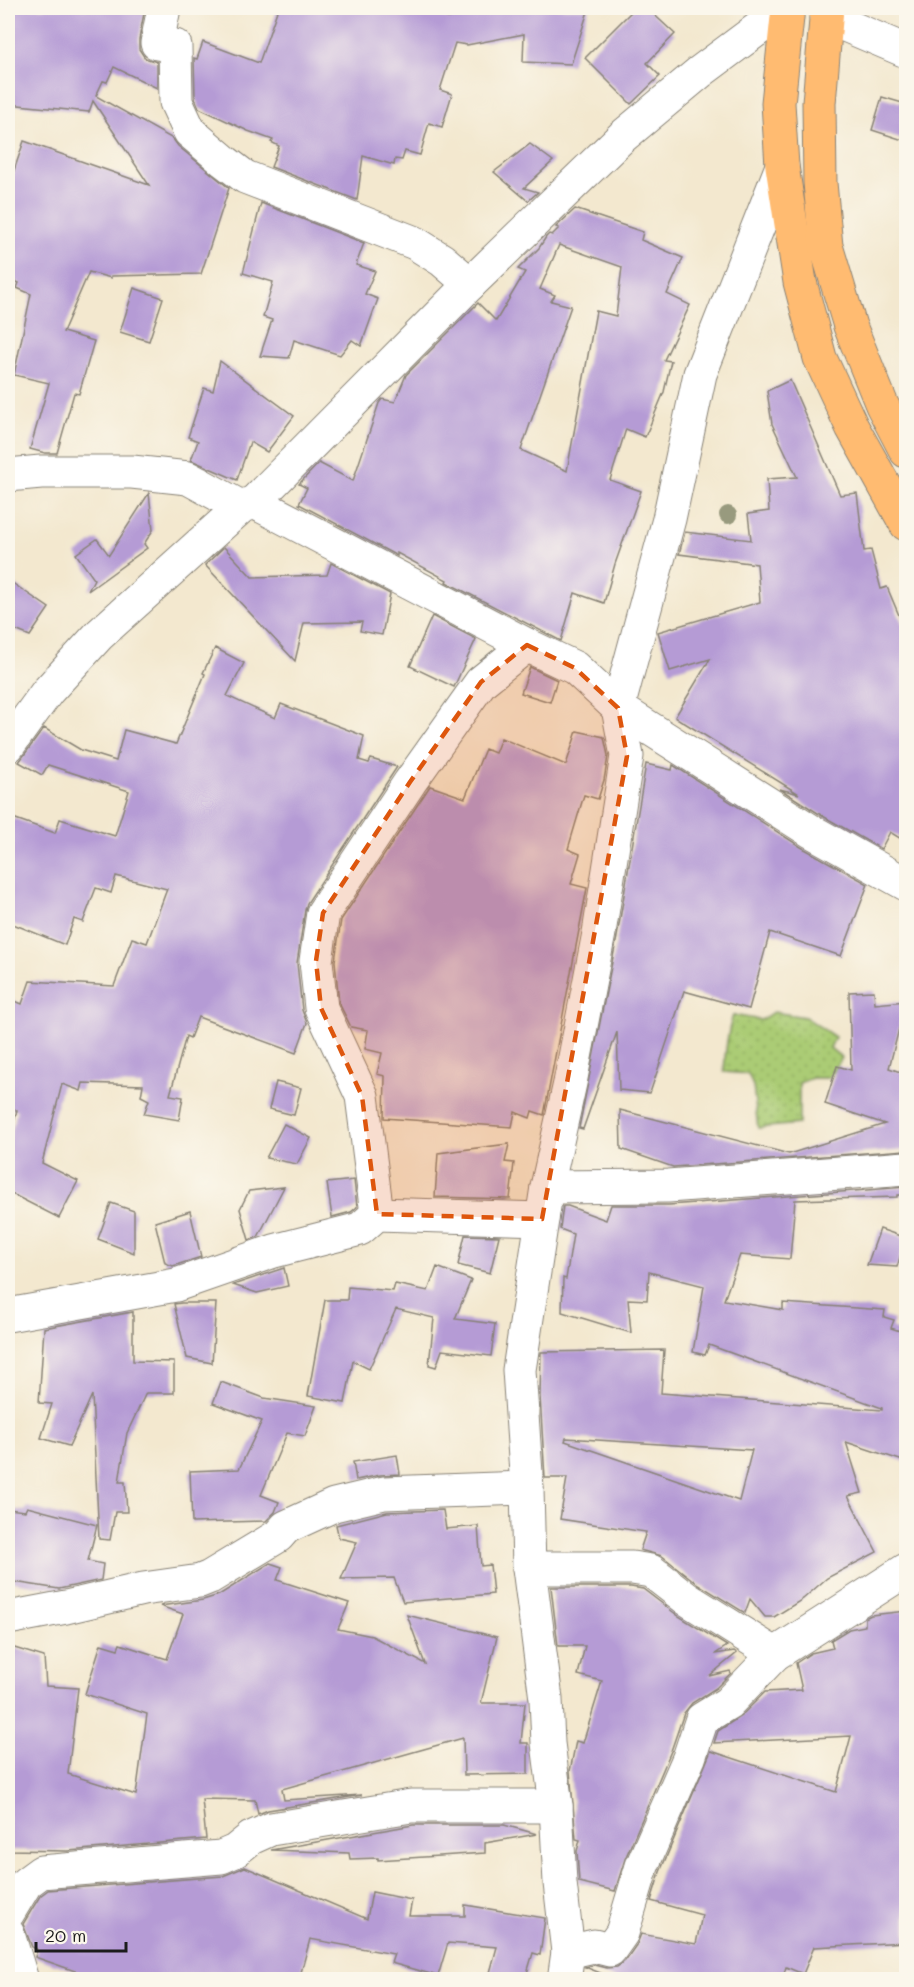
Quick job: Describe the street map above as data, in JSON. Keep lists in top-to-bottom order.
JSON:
{
  "scale_bar": "20 m"
}
